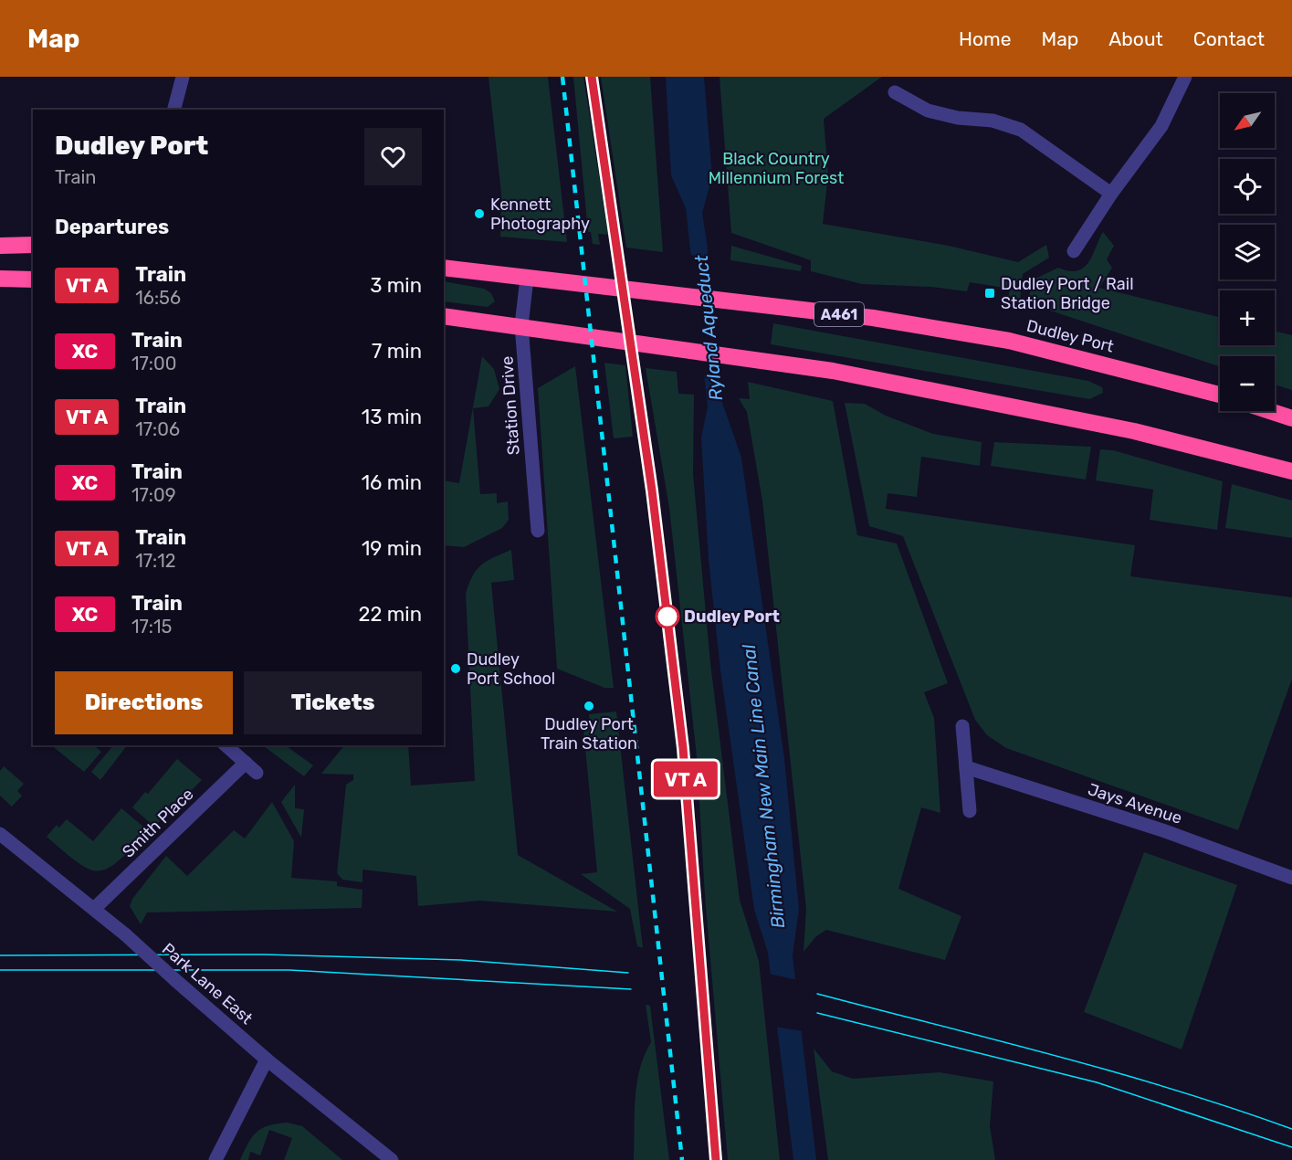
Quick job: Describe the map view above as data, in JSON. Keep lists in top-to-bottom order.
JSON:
{
  "streets": {
    "highway": ["A461", "Dudley Port"],
    "street": [
      "Station Drive",
      "Jays Avenue",
      "Smith Place",
      "Park Lane East"
    ]
  },
  "crossings": [
    ["Dudley Port", "Station Drive"],
    ["Smith Place", "Park Lane East"]
  ],
  "water": ["Ryland Aqueduct", "Birmingham New Main Line Canal"],
  "parks": ["Black Country Millennium Forest"],
  "places": {
    "other": [
      "Kennett Photography",
      "Dudley Port",
      "Dudley Port School",
      "Dudley Port Train Station"
    ],
    "transit": ["Dudley Port / Rail Station Bridge"]
  },
  "north": "bottom left",
  "page": {
    "header": "Map",
    "nav": [
      "Home",
      "Map",
      "About",
      "Contact"
    ],
    "on_map": "VT A",
    "map_buttons": ["+", "−"],
    "heading": [
      ["Dudley Port", "Train"],
      "Departures"
    ],
    "list": [
      {
        "mark": "VT A",
        "name": "Train",
        "note": "16:56",
        "value": "3 min"
      },
      {
        "mark": "XC",
        "name": "Train",
        "note": "17:00",
        "value": "7 min"
      },
      {
        "mark": "VT A",
        "name": "Train",
        "note": "17:06",
        "value": "13 min"
      },
      {
        "mark": "XC",
        "name": "Train",
        "note": "17:09",
        "value": "16 min"
      },
      {
        "mark": "VT A",
        "name": "Train",
        "note": "17:12",
        "value": "19 min"
      },
      {
        "mark": "XC",
        "name": "Train",
        "note": "17:15",
        "value": "22 min"
      }
    ],
    "buttons": ["Directions", "Tickets"]
  }
}
